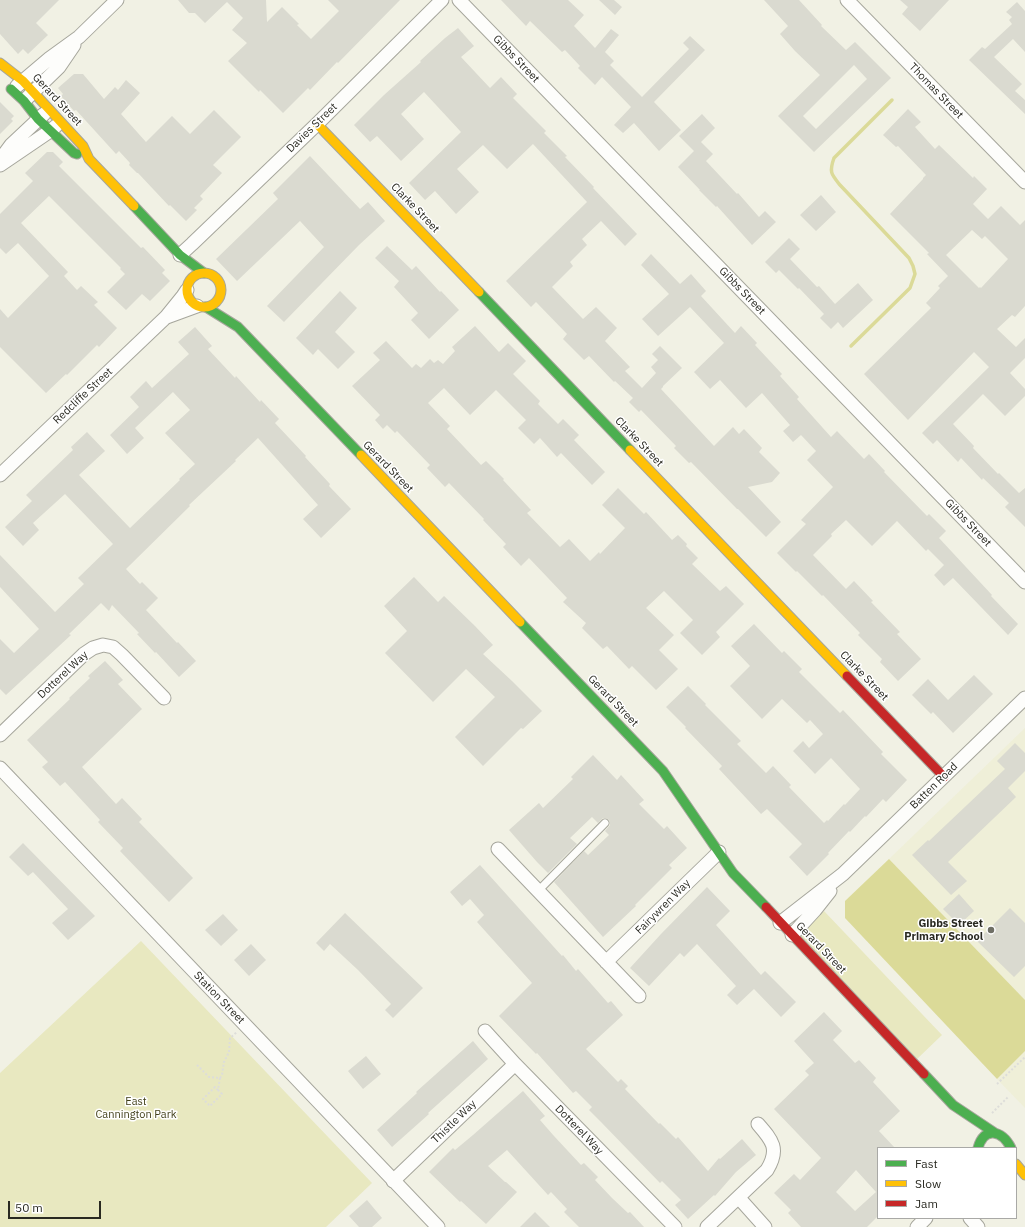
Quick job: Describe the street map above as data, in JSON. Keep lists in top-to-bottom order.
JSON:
{
  "streets": {
    "street": [
      "Gibbs Street",
      "Thomas Street",
      "Gerard Street",
      "Davies Street",
      "Clarke Street",
      "Redcliffe Street",
      "Dotterel Way",
      "Batten Road",
      "Fairywren Way",
      "Station Street",
      "Thistle Way"
    ]
  },
  "crossings": [
    ["Gerard Street", "Davies Street"],
    ["Gerard Street", "Redcliffe Street"],
    ["Gerard Street", "Batten Road"],
    ["Gerard Street", "Fairywren Way"],
    ["Davies Street", "Clarke Street"],
    ["Clarke Street", "Batten Road"],
    ["Dotterel Way", "Thistle Way"],
    ["Station Street", "Thistle Way"]
  ],
  "parks": ["East Cannington Park"],
  "places": ["Gibbs Street Primary School"],
  "legend": ["Fast", "Slow", "Jam"],
  "scale_bar": "50 m"
}
